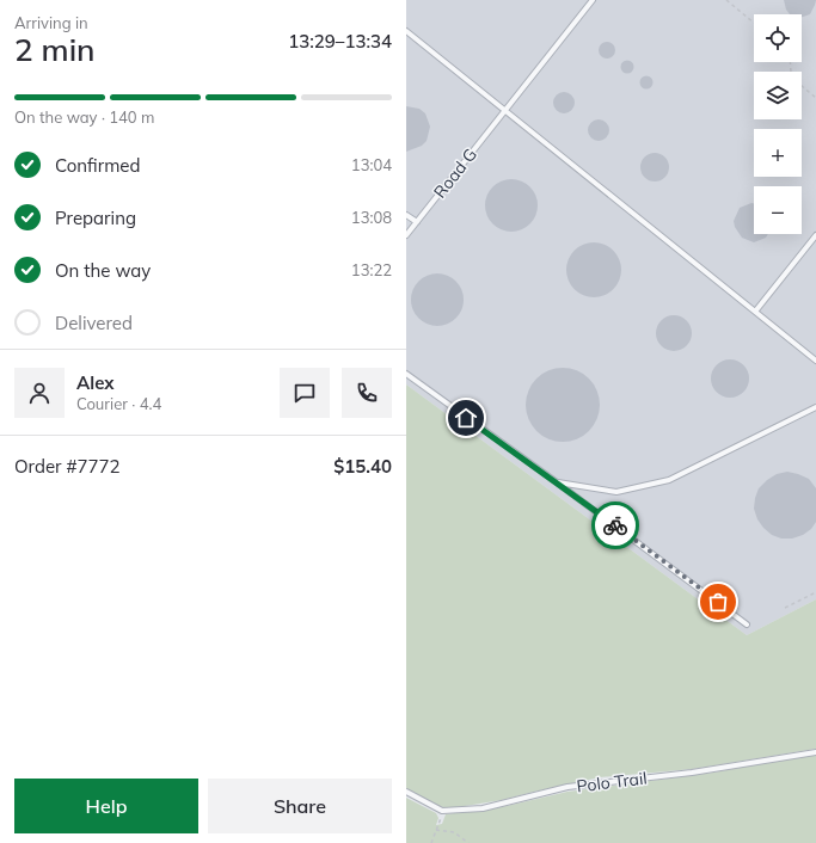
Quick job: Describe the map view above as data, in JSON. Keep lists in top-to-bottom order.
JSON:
{
  "streets": {
    "lane": ["Road G", "Polo Trail"]
  },
  "page": {
    "heading": ["2 min", "Arriving in", "13:29–13:34"],
    "panel": [
      "Alex",
      "Courier · 4.4",
      "Order #7772",
      "$15.40"
    ],
    "map_buttons": ["+", "−"],
    "bar": "On the way · 140 m",
    "list": [
      ["Confirmed", "13:04"],
      ["Preparing", "13:08"],
      ["On the way", "13:22"],
      "Delivered"
    ],
    "buttons": ["Help", "Share"]
  }
}
